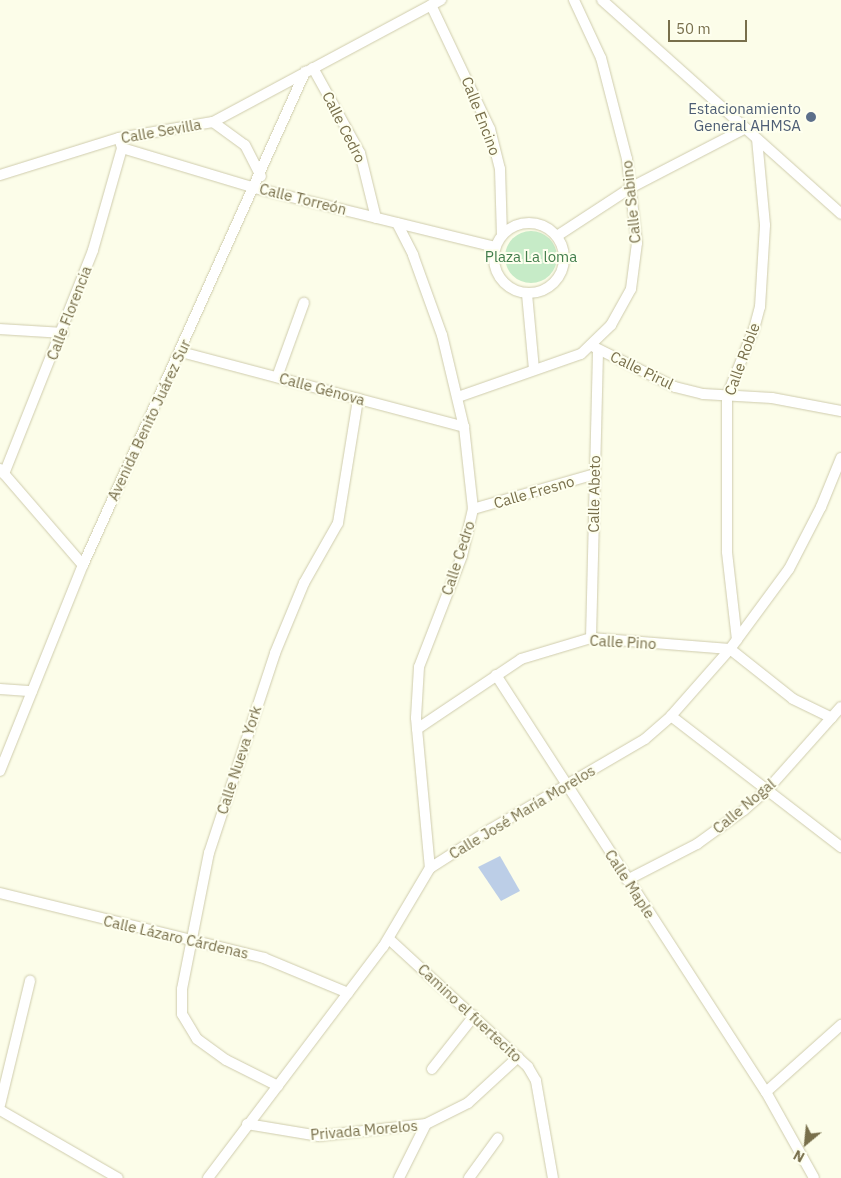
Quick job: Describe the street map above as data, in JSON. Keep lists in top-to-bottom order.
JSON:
{
  "streets": {
    "street": [
      "Calle Encino",
      "Calle Cedro",
      "Calle Sevilla",
      "Calle Torreón",
      "Calle Sabino",
      "Calle Florencia",
      "Calle Roble",
      "Calle Pirul",
      "Calle Génova",
      "Avenida Benito Juárez Sur",
      "Calle Fresno",
      "Calle Abeto",
      "Calle Pino",
      "Calle Nueva York",
      "Calle Nogal",
      "Calle José María Morelos",
      "Calle Maple",
      "Calle Lázaro Cárdenas",
      "Camino el fuertecito",
      "Privada Morelos"
    ]
  },
  "crossings": [
    ["Calle Encino", "Calle Torreón"],
    ["Calle Cedro", "Calle Sevilla"],
    ["Calle Cedro", "Calle Torreón"],
    ["Calle Cedro", "Calle Sabino"],
    ["Calle Cedro", "Calle Génova"],
    ["Calle Cedro", "Avenida Benito Juárez Sur"],
    ["Calle Cedro", "Calle Fresno"],
    ["Calle Cedro", "Calle Pino"],
    ["Calle Cedro", "Calle José María Morelos"],
    ["Calle Sevilla", "Calle Torreón"],
    ["Calle Sevilla", "Calle Florencia"],
    ["Calle Sevilla", "Avenida Benito Juárez Sur"],
    ["Calle Torreón", "Calle Florencia"],
    ["Calle Torreón", "Avenida Benito Juárez Sur"],
    ["Calle Sabino", "Calle Pirul"],
    ["Calle Sabino", "Calle Abeto"],
    ["Calle Roble", "Calle Pirul"],
    ["Calle Roble", "Calle José María Morelos"],
    ["Calle Pirul", "Calle Abeto"],
    ["Calle Génova", "Avenida Benito Juárez Sur"],
    ["Calle Génova", "Calle Nueva York"],
    ["Calle Fresno", "Calle Abeto"],
    ["Calle Abeto", "Calle Pino"],
    ["Calle Pino", "Calle José María Morelos"],
    ["Calle Pino", "Calle Maple"],
    ["Calle Nueva York", "Calle José María Morelos"],
    ["Calle Nueva York", "Calle Lázaro Cárdenas"],
    ["Calle Nogal", "Calle Maple"],
    ["Calle José María Morelos", "Calle Maple"],
    ["Calle José María Morelos", "Calle Lázaro Cárdenas"],
    ["Calle José María Morelos", "Camino el fuertecito"],
    ["Calle José María Morelos", "Privada Morelos"],
    ["Camino el fuertecito", "Privada Morelos"]
  ],
  "parks": ["Plaza La loma"],
  "places": ["Estacionamiento General AHMSA"],
  "scale_bar": "50 m",
  "north": "bottom left"
}
